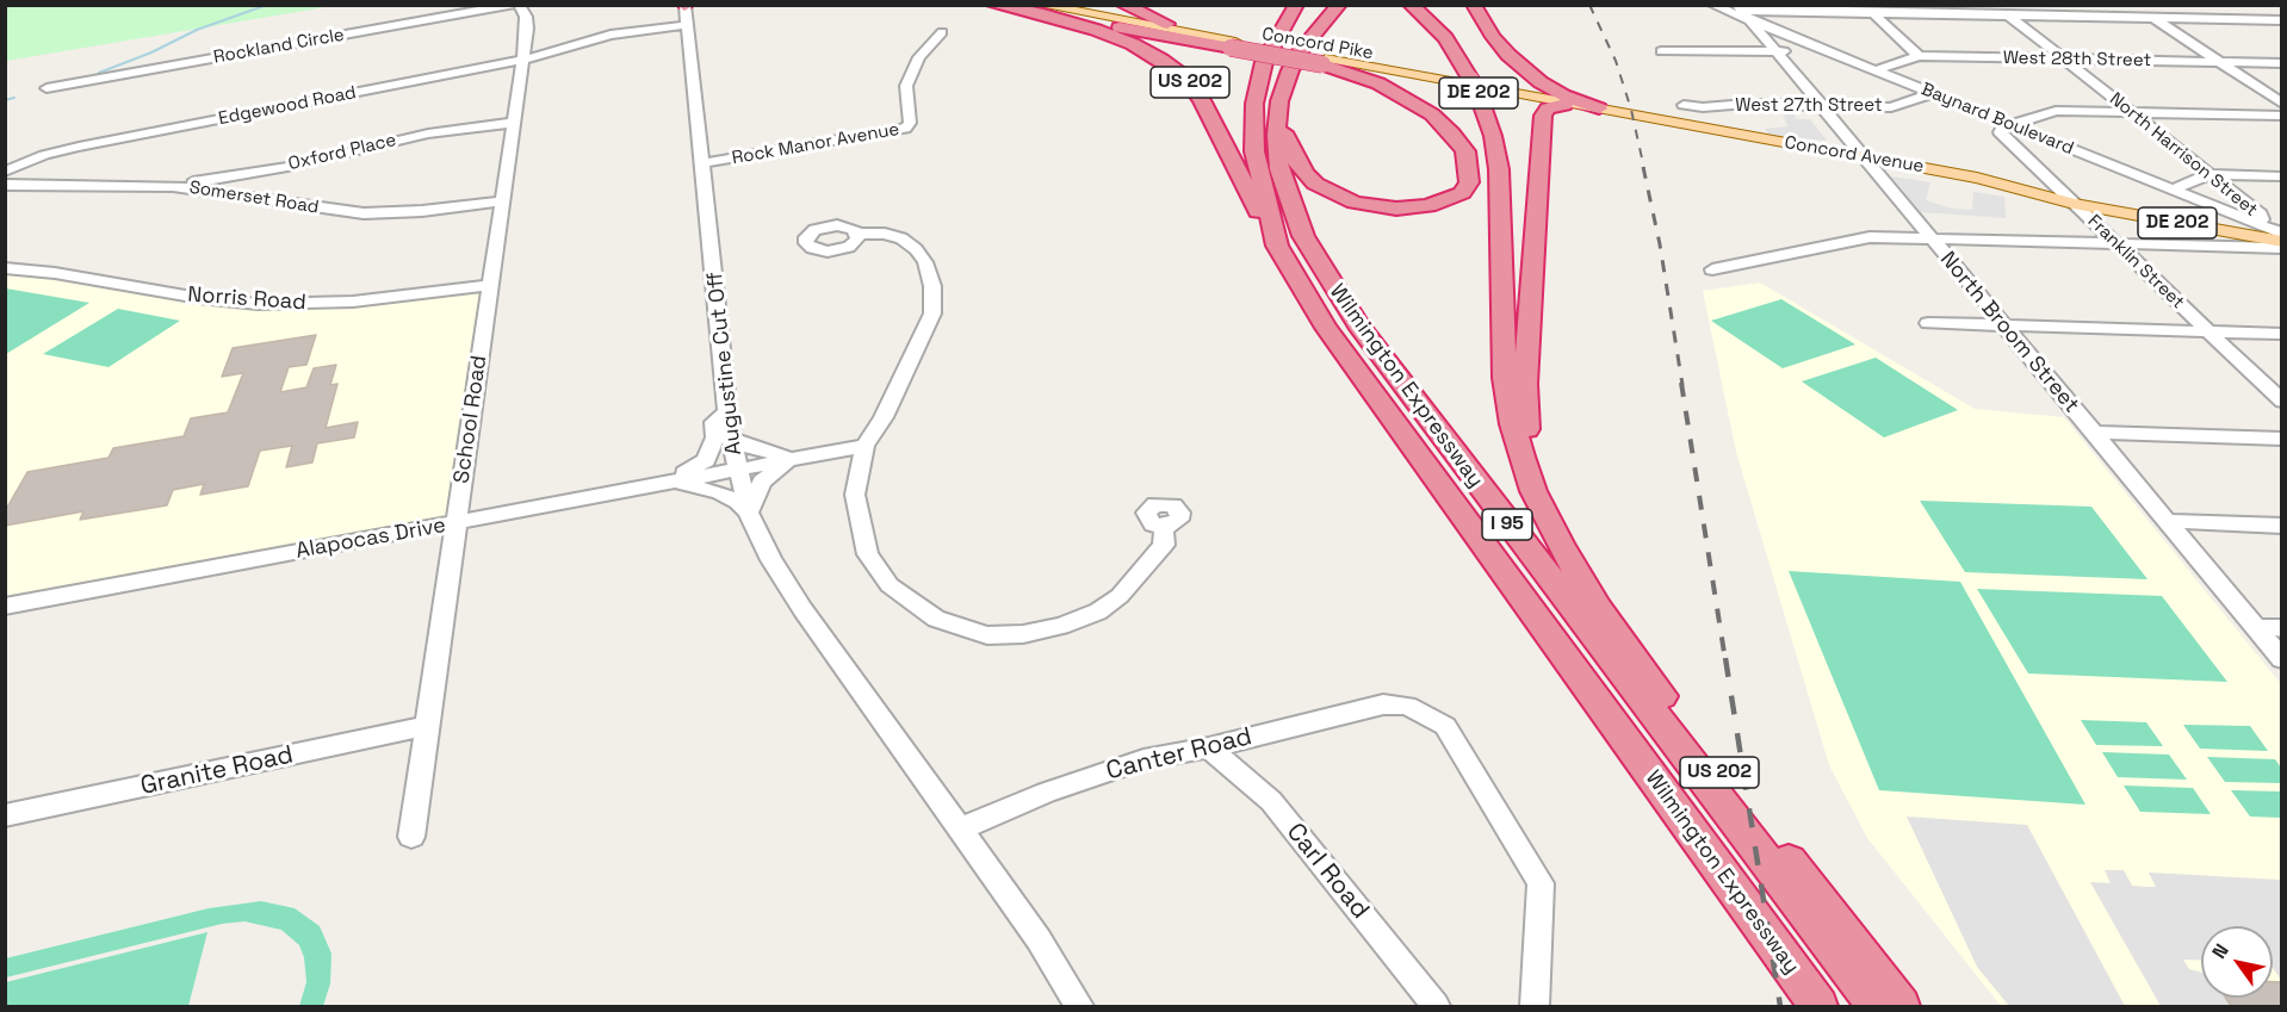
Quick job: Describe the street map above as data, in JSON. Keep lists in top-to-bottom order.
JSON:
{
  "streets": {
    "highway": [
      "Concord Pike",
      "US 202",
      "DE 202",
      "Wilmington Expressway",
      "I 95"
    ],
    "main road": ["Concord Avenue"],
    "street": [
      "Rockland Circle",
      "West 28th Street",
      "Edgewood Road",
      "West 27th Street",
      "Baynard Boulevard",
      "Rock Manor Avenue",
      "Oxford Place",
      "North Harrison Street",
      "Somerset Road",
      "Franklin Street",
      "Norris Road",
      "North Broom Street",
      "Augustine Cut Off",
      "School Road",
      "Alapocas Drive",
      "Canter Road",
      "Granite Road",
      "Carl Road"
    ]
  },
  "crossings": [
    ["Concord Pike", "US 202"],
    ["Concord Pike", "DE 202"],
    ["Concord Pike", "Concord Avenue"],
    ["West 28th Street", "Baynard Boulevard"],
    ["West 28th Street", "North Harrison Street"],
    ["US 202", "Wilmington Expressway"],
    ["DE 202", "Concord Avenue"],
    ["Edgewood Road", "Augustine Cut Off"],
    ["Edgewood Road", "School Road"],
    ["West 27th Street", "Baynard Boulevard"],
    ["West 27th Street", "North Broom Street"],
    ["Baynard Boulevard", "Concord Avenue"],
    ["Baynard Boulevard", "North Harrison Street"],
    ["Baynard Boulevard", "Franklin Street"],
    ["Baynard Boulevard", "North Broom Street"],
    ["Rock Manor Avenue", "Augustine Cut Off"],
    ["Oxford Place", "Somerset Road"],
    ["Oxford Place", "School Road"],
    ["Concord Avenue", "North Harrison Street"],
    ["Concord Avenue", "Franklin Street"],
    ["Concord Avenue", "North Broom Street"],
    ["Somerset Road", "School Road"],
    ["Norris Road", "School Road"],
    ["Augustine Cut Off", "Alapocas Drive"],
    ["Augustine Cut Off", "Canter Road"],
    ["School Road", "Alapocas Drive"],
    ["School Road", "Granite Road"],
    ["Canter Road", "Carl Road"]
  ],
  "north": "top left"
}
